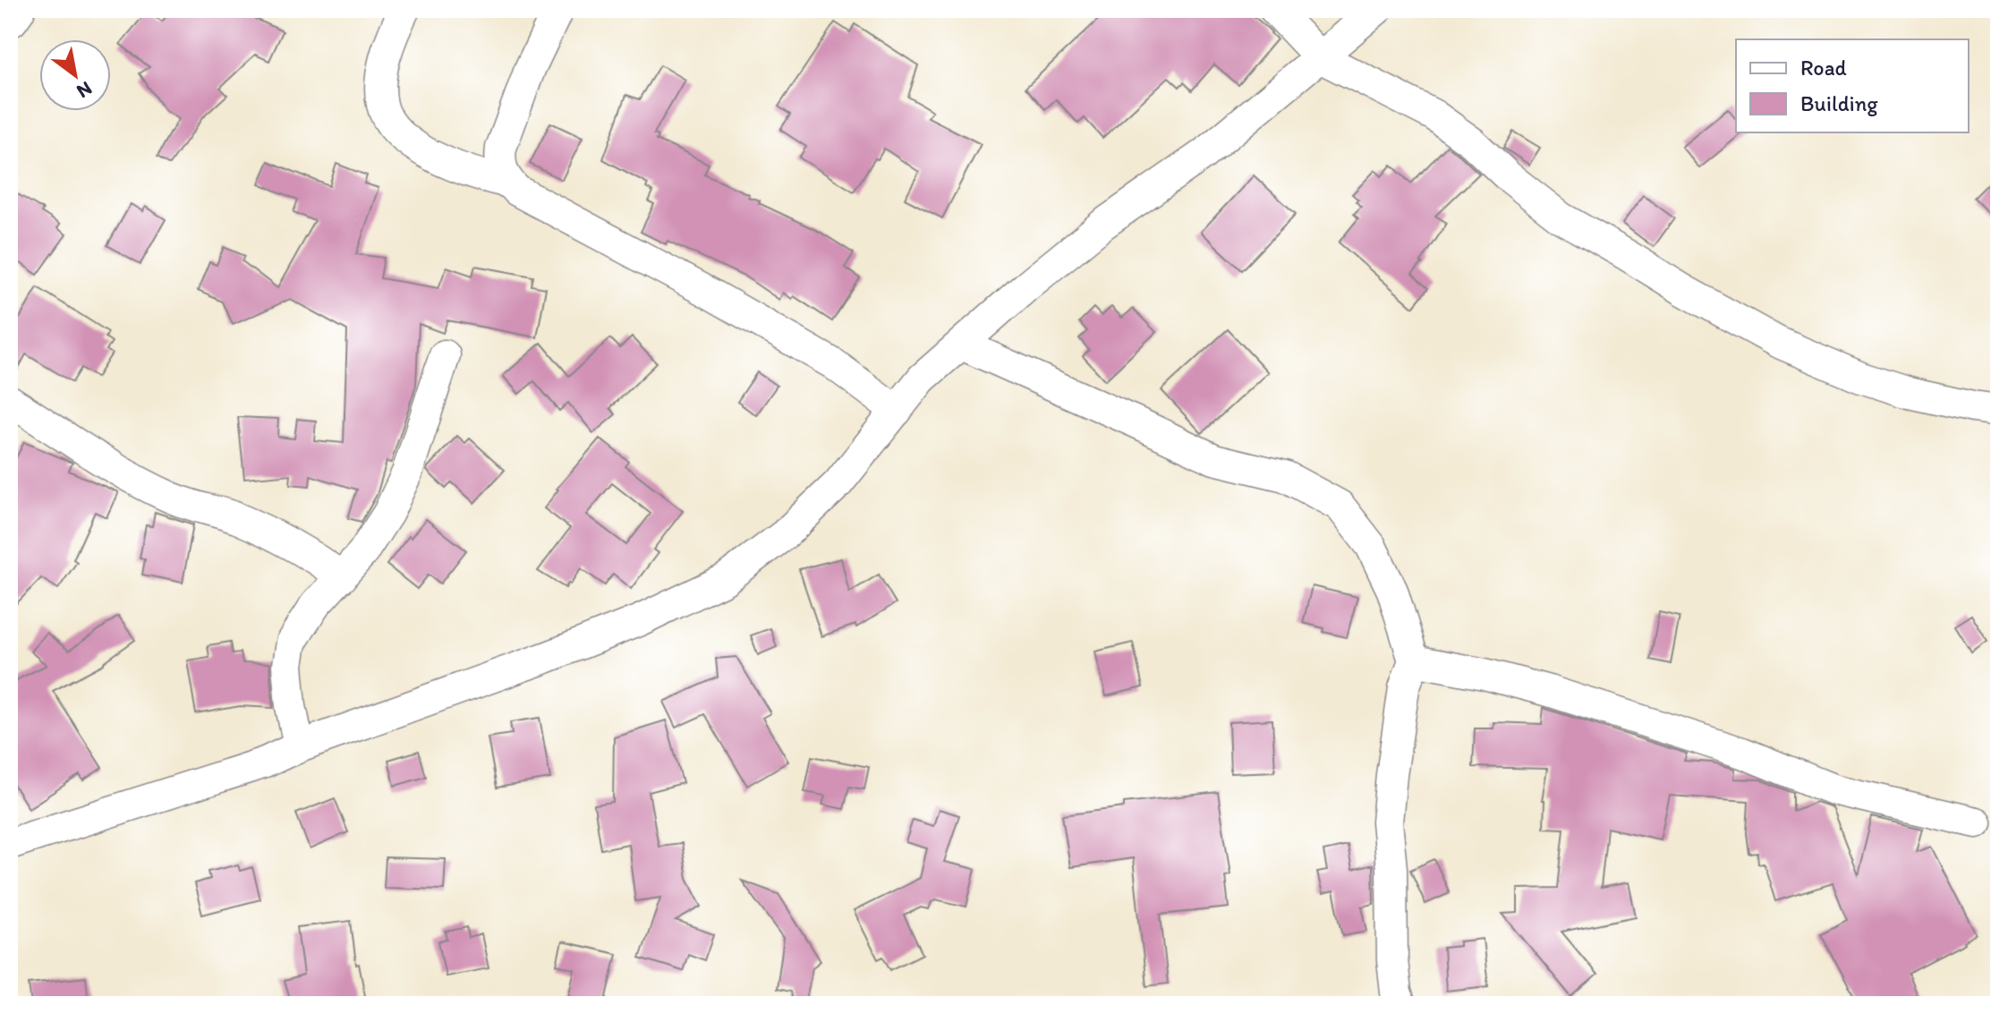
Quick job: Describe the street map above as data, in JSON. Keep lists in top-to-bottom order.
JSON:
{
  "legend": ["Road", "Building"],
  "north": "bottom right"
}
